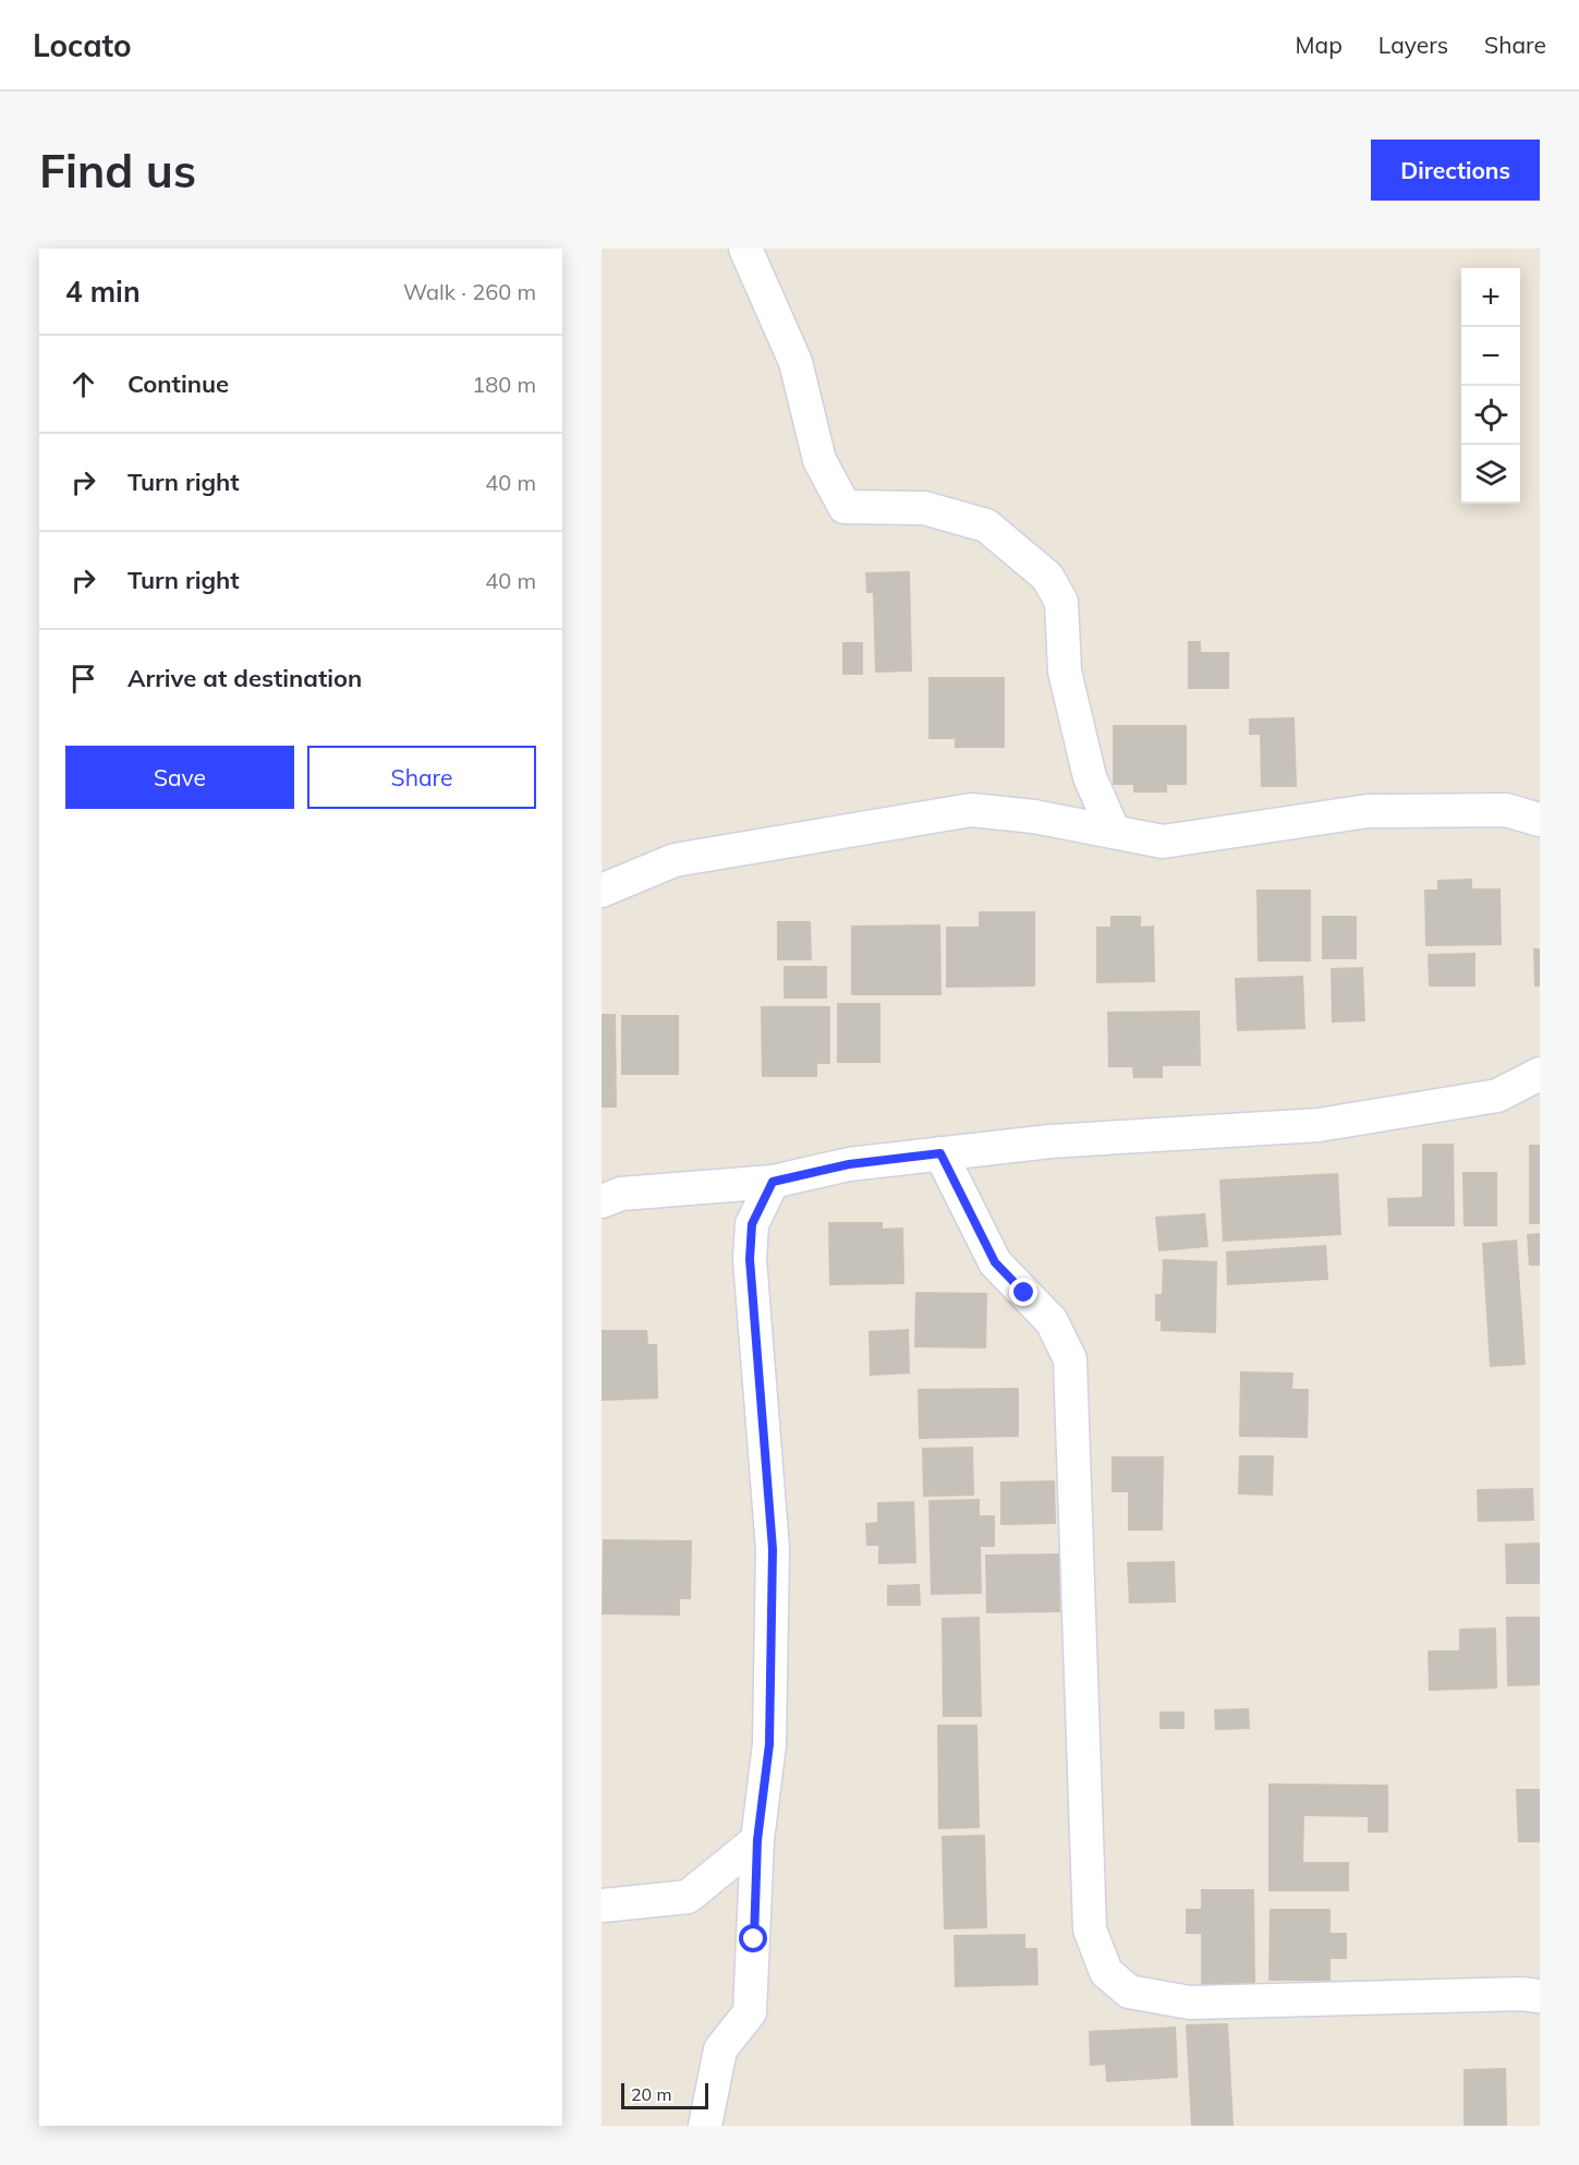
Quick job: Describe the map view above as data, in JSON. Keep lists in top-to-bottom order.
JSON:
{
  "scale_bar": "20 m",
  "page": {
    "header": "Locato",
    "nav": ["Map", "Layers", "Share"],
    "buttons": [
      "Directions",
      ["Save", "Share"]
    ],
    "title": "Find us",
    "heading": ["4 min", "Walk · 260 m"],
    "map_buttons": ["+", "−"],
    "list": [
      ["Continue", "180 m"],
      ["Turn right", "40 m"],
      ["Turn right", "40 m"],
      "Arrive at destination"
    ],
    "scale": "20 m"
  }
}
